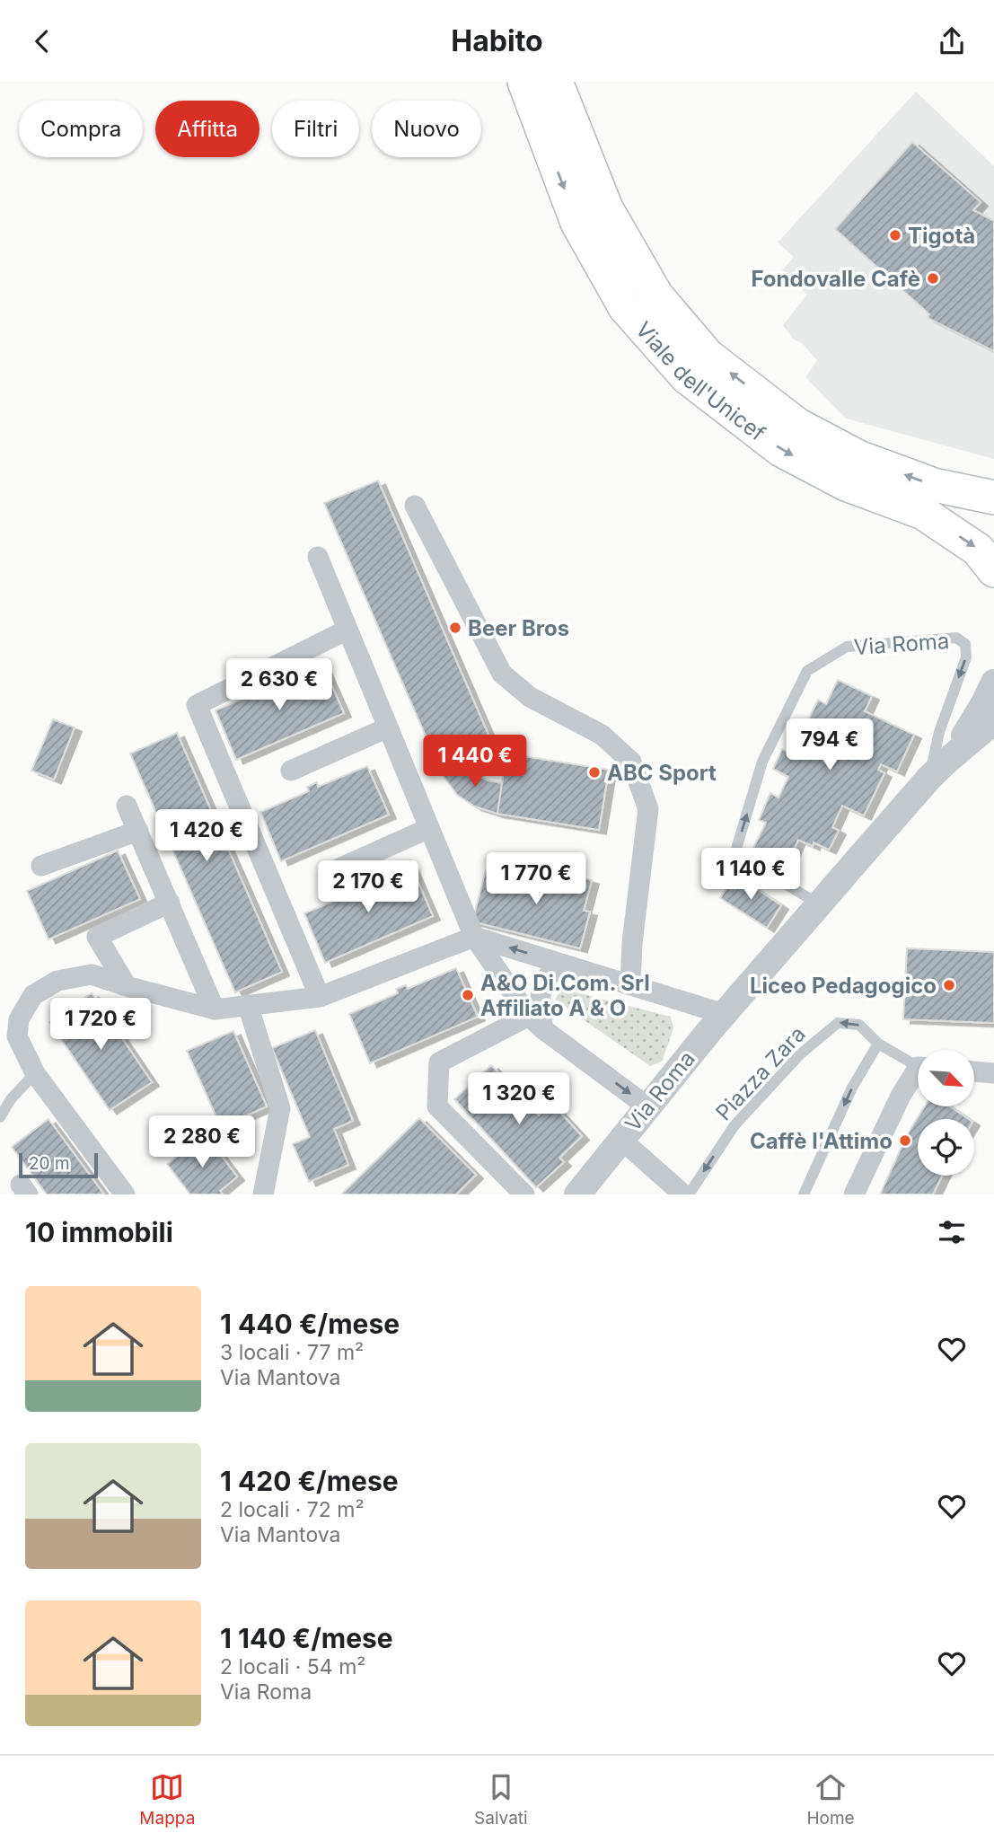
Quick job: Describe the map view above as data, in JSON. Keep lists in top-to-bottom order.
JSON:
{
  "streets": {
    "main road": ["Viale dell'Unicef"],
    "street": ["Via Roma"],
    "lane": ["Piazza Zara"]
  },
  "places": [
    "Tigotà",
    "Fondovalle Cafè",
    "Beer Bros",
    "ABC Sport",
    "Liceo Pedagogico",
    "A&O Di.Com. Srl Affiliato A & O",
    "Caffè l'Attimo"
  ],
  "scale_bar": "20 m",
  "north": "bottom right",
  "page": {
    "header": "Habito",
    "chip": [
      "Compra",
      "Affitta",
      "Filtri",
      "Nuovo"
    ],
    "price": [
      "2 630 €",
      "794 €",
      "1 440 €",
      "1 420 €",
      "1 140 €",
      "1 770 €",
      "2 170 €",
      "1 720 €",
      "1 320 €",
      "2 280 €"
    ],
    "scale": "20 m",
    "heading": "10 immobili",
    "list": [
      {
        "name": "1 440 €/mese",
        "note": "3 locali · 77 m² · Via Mantova"
      },
      {
        "name": "1 420 €/mese",
        "note": "2 locali · 72 m² · Via Mantova"
      },
      {
        "name": "1 140 €/mese",
        "note": "2 locali · 54 m² · Via Roma"
      }
    ],
    "tabs": ["Mappa", "Salvati", "Home"]
  }
}
